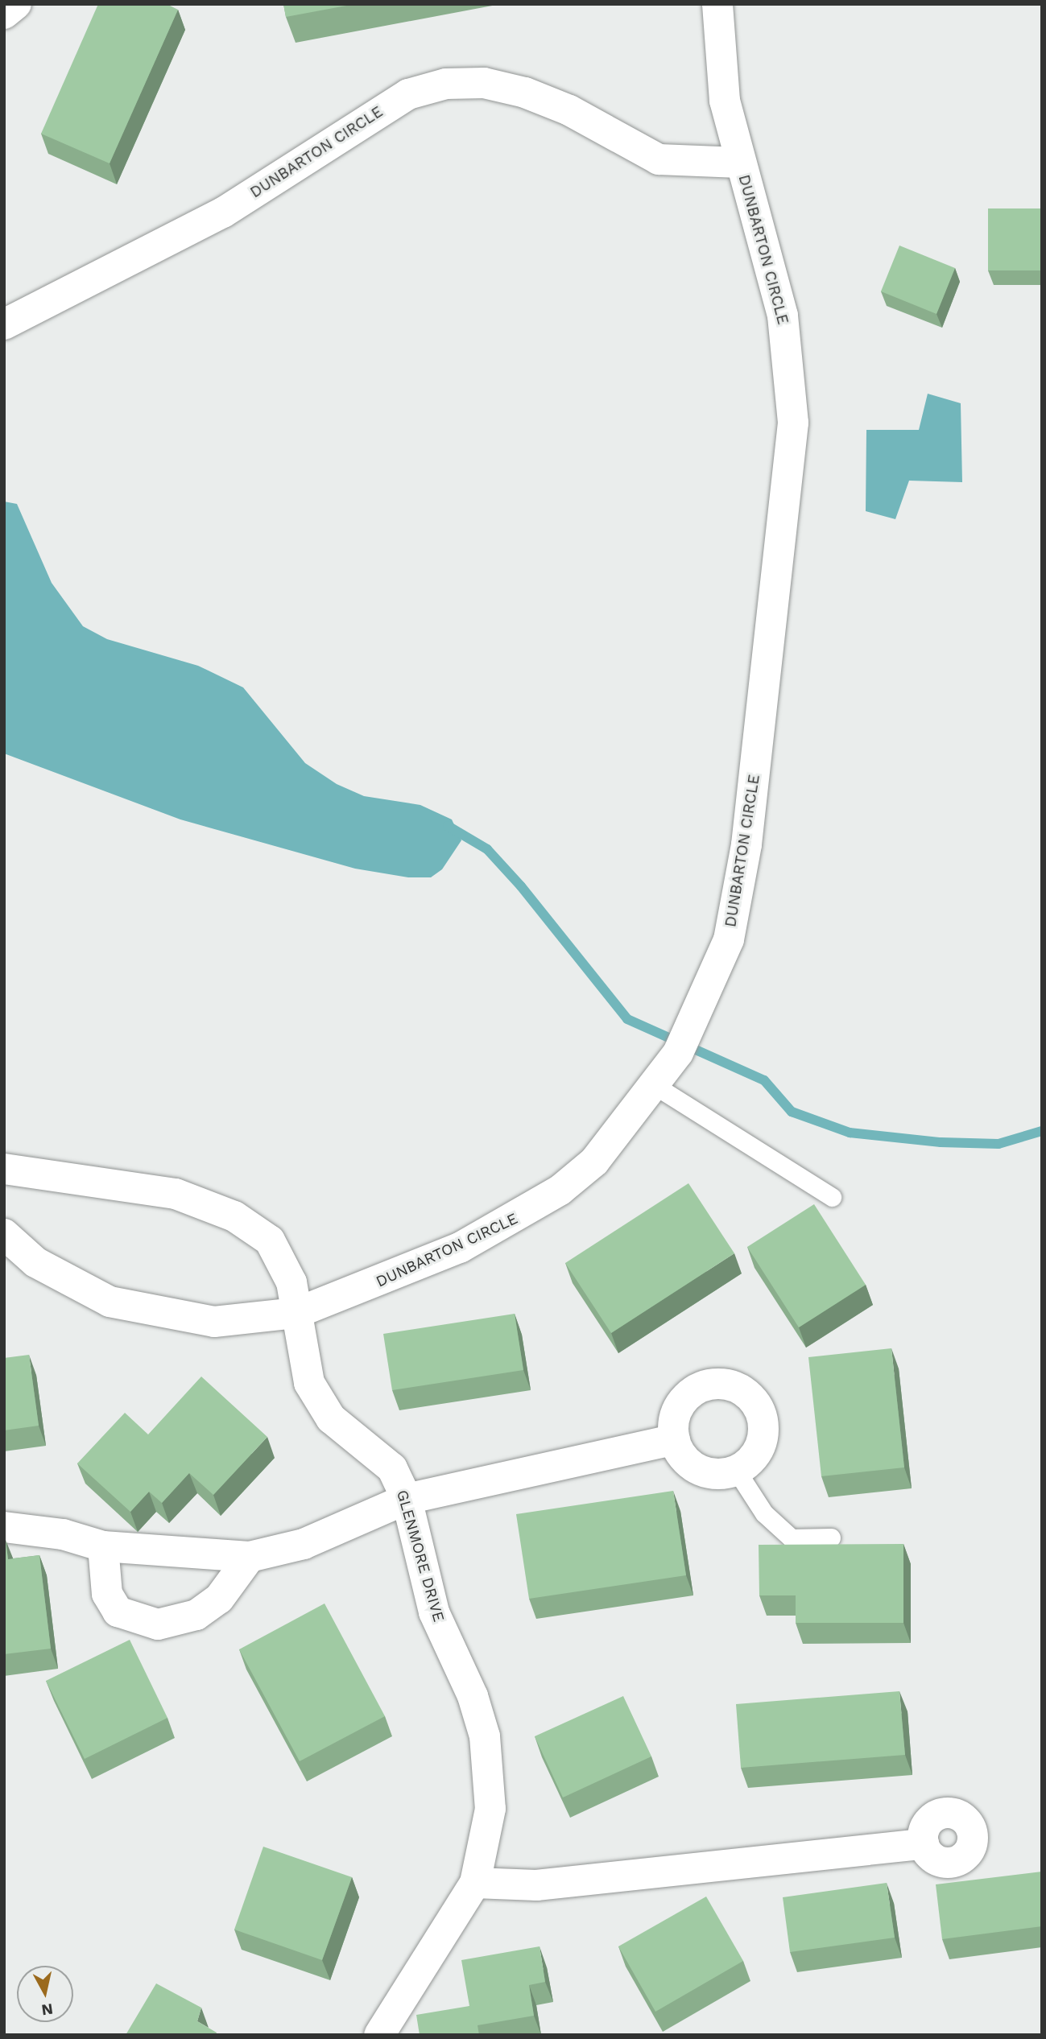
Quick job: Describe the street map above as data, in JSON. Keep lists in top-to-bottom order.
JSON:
{
  "streets": {
    "street": ["DUNBARTON CIRCLE", "GLENMORE DRIVE"]
  },
  "crossings": [
    ["DUNBARTON CIRCLE", "GLENMORE DRIVE"]
  ],
  "north": "bottom"
}
